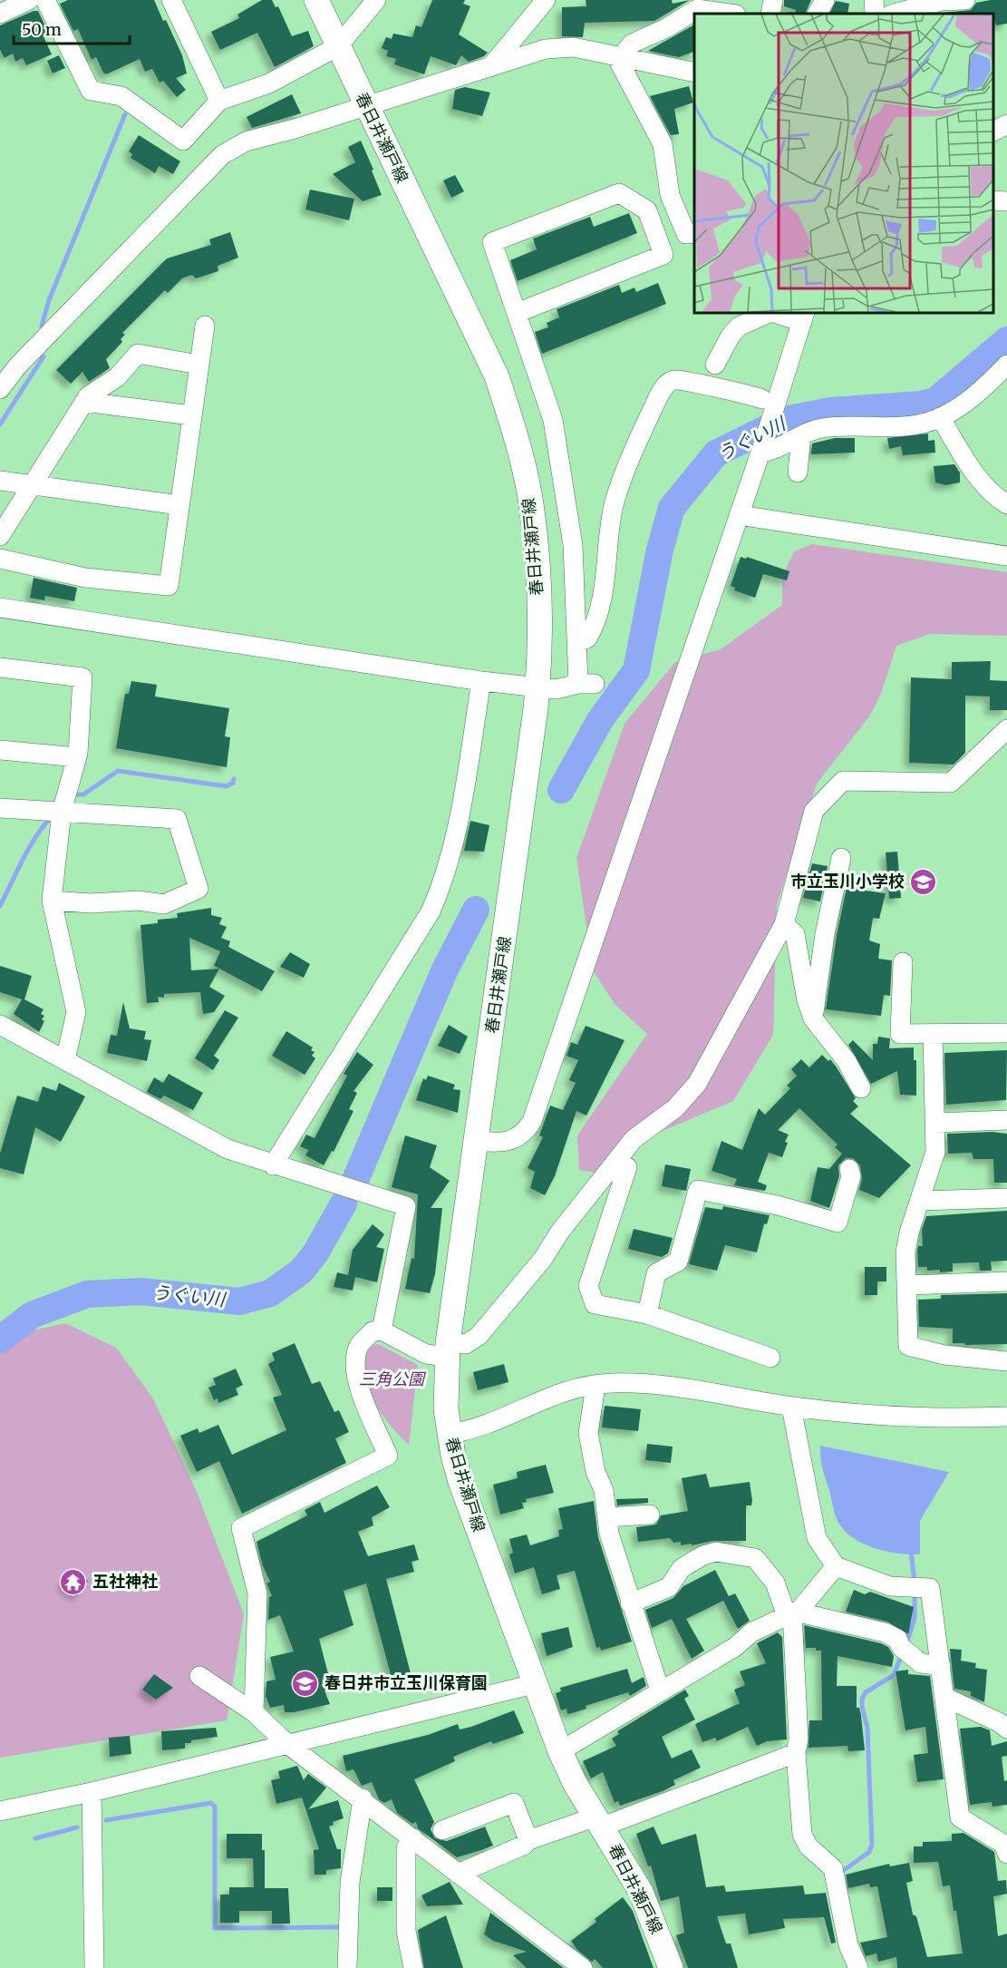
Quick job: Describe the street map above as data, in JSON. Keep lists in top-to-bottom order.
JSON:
{
  "streets": {
    "main road": ["春日井瀬戸線"]
  },
  "water": ["うぐい川"],
  "parks": ["三角公園"],
  "places": {
    "school or university": ["市立玉川小学校", "春日井市立玉川保育園"],
    "temple": ["五社神社"]
  },
  "scale_bar": "50 m"
}
